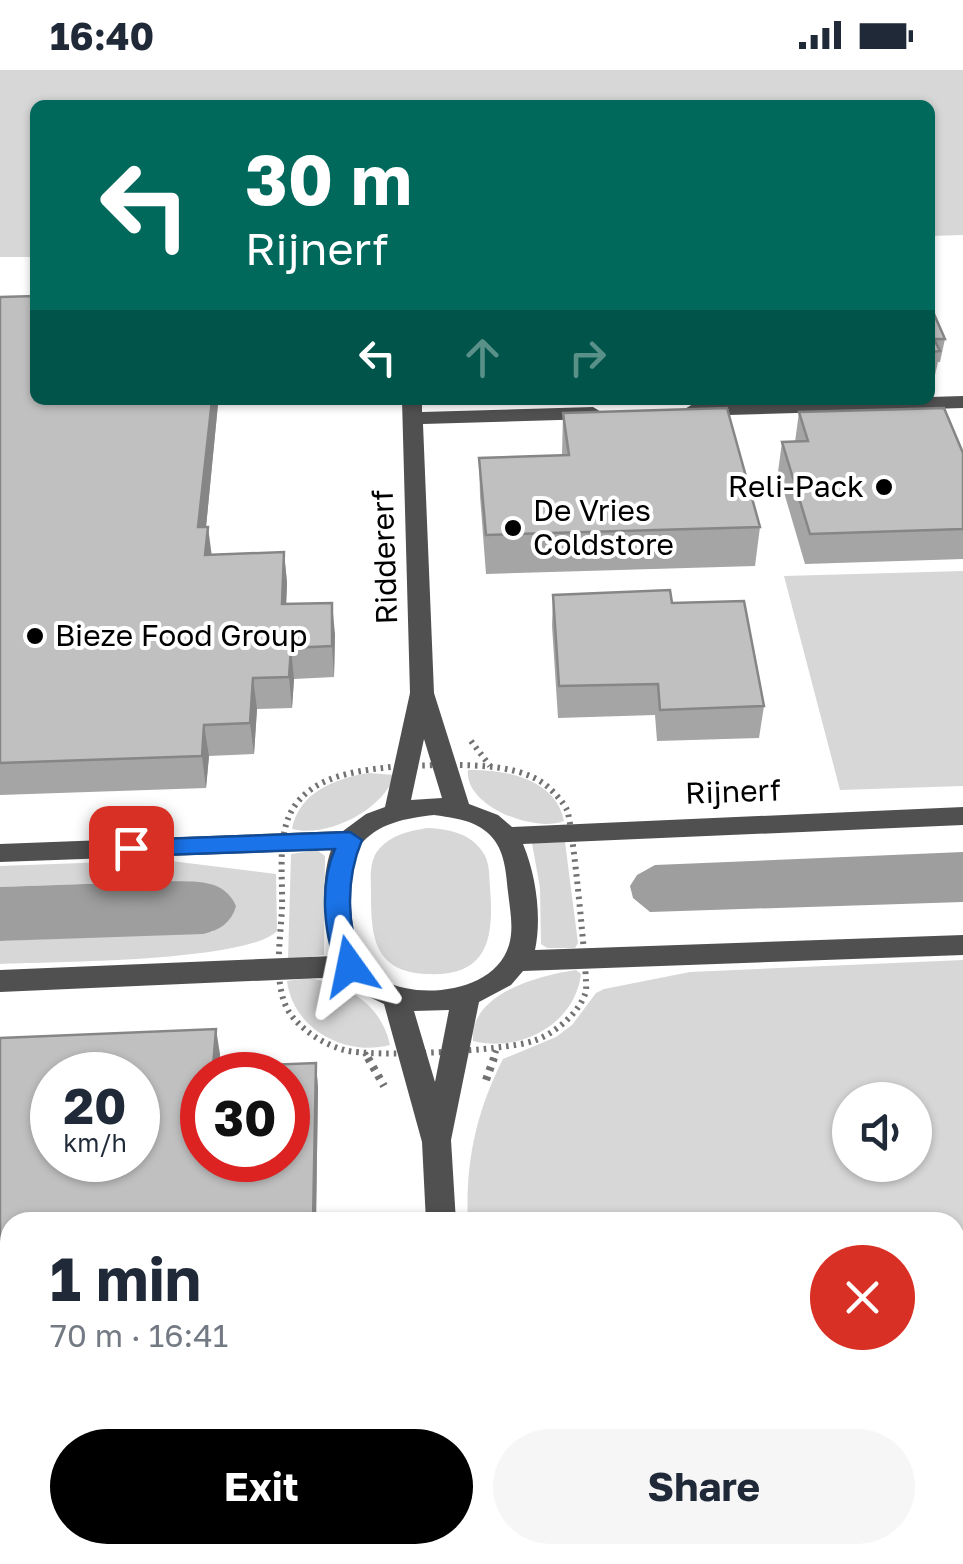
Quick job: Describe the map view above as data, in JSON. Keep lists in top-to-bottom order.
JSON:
{
  "streets": {
    "street": ["Riddererf", "Rijnerf"]
  },
  "crossings": [
    ["Riddererf", "Rijnerf"]
  ],
  "places": ["Reli-Pack", "De Vries Coldstore", "Bieze Food Group"],
  "page": {
    "status": "16:40",
    "turn": ["30 m", "Rijnerf"],
    "speed": "20 km/h",
    "limit": "30",
    "heading": ["1 min", "70 m · 16:41"],
    "buttons": ["Exit", "Share"]
  }
}
